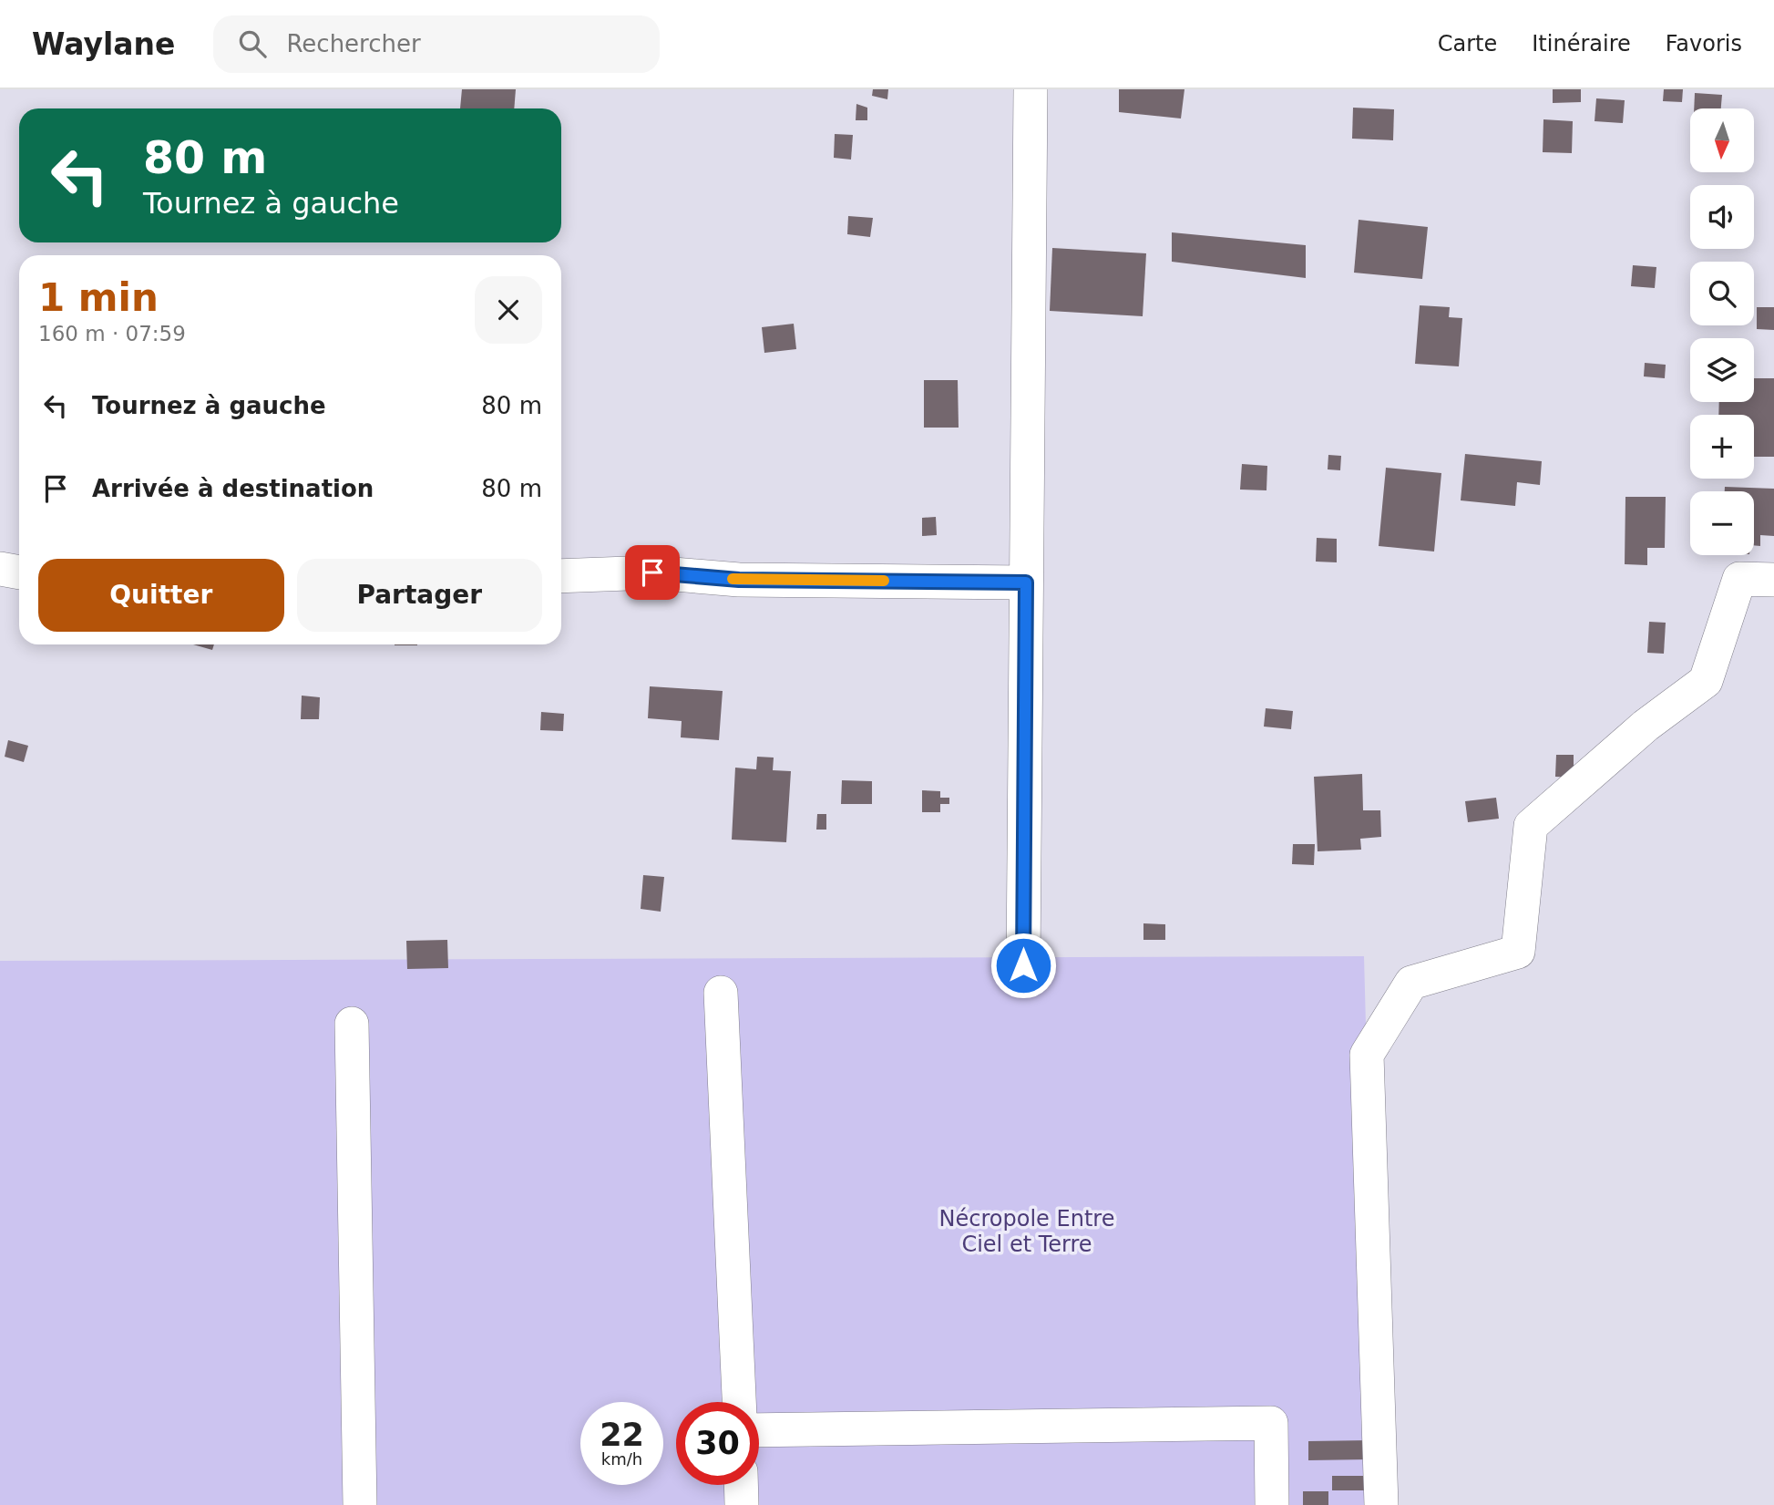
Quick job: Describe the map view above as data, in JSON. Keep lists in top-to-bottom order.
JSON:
{
  "parks": ["Nécropole Entre Ciel et Terre"],
  "north": "bottom",
  "page": {
    "header": "Waylane",
    "search": "Rechercher",
    "nav": ["Carte", "Itinéraire", "Favoris"],
    "map_buttons": ["+", "−"],
    "turn": ["80 m", "Tournez à gauche"],
    "heading": ["1 min", "160 m · 07:59"],
    "list": [
      {
        "name": "Tournez à gauche",
        "value": "80 m"
      },
      {
        "name": "Arrivée à destination",
        "value": "80 m"
      }
    ],
    "buttons": ["Quitter", "Partager"],
    "speed": "22 km/h",
    "limit": "30"
  }
}
